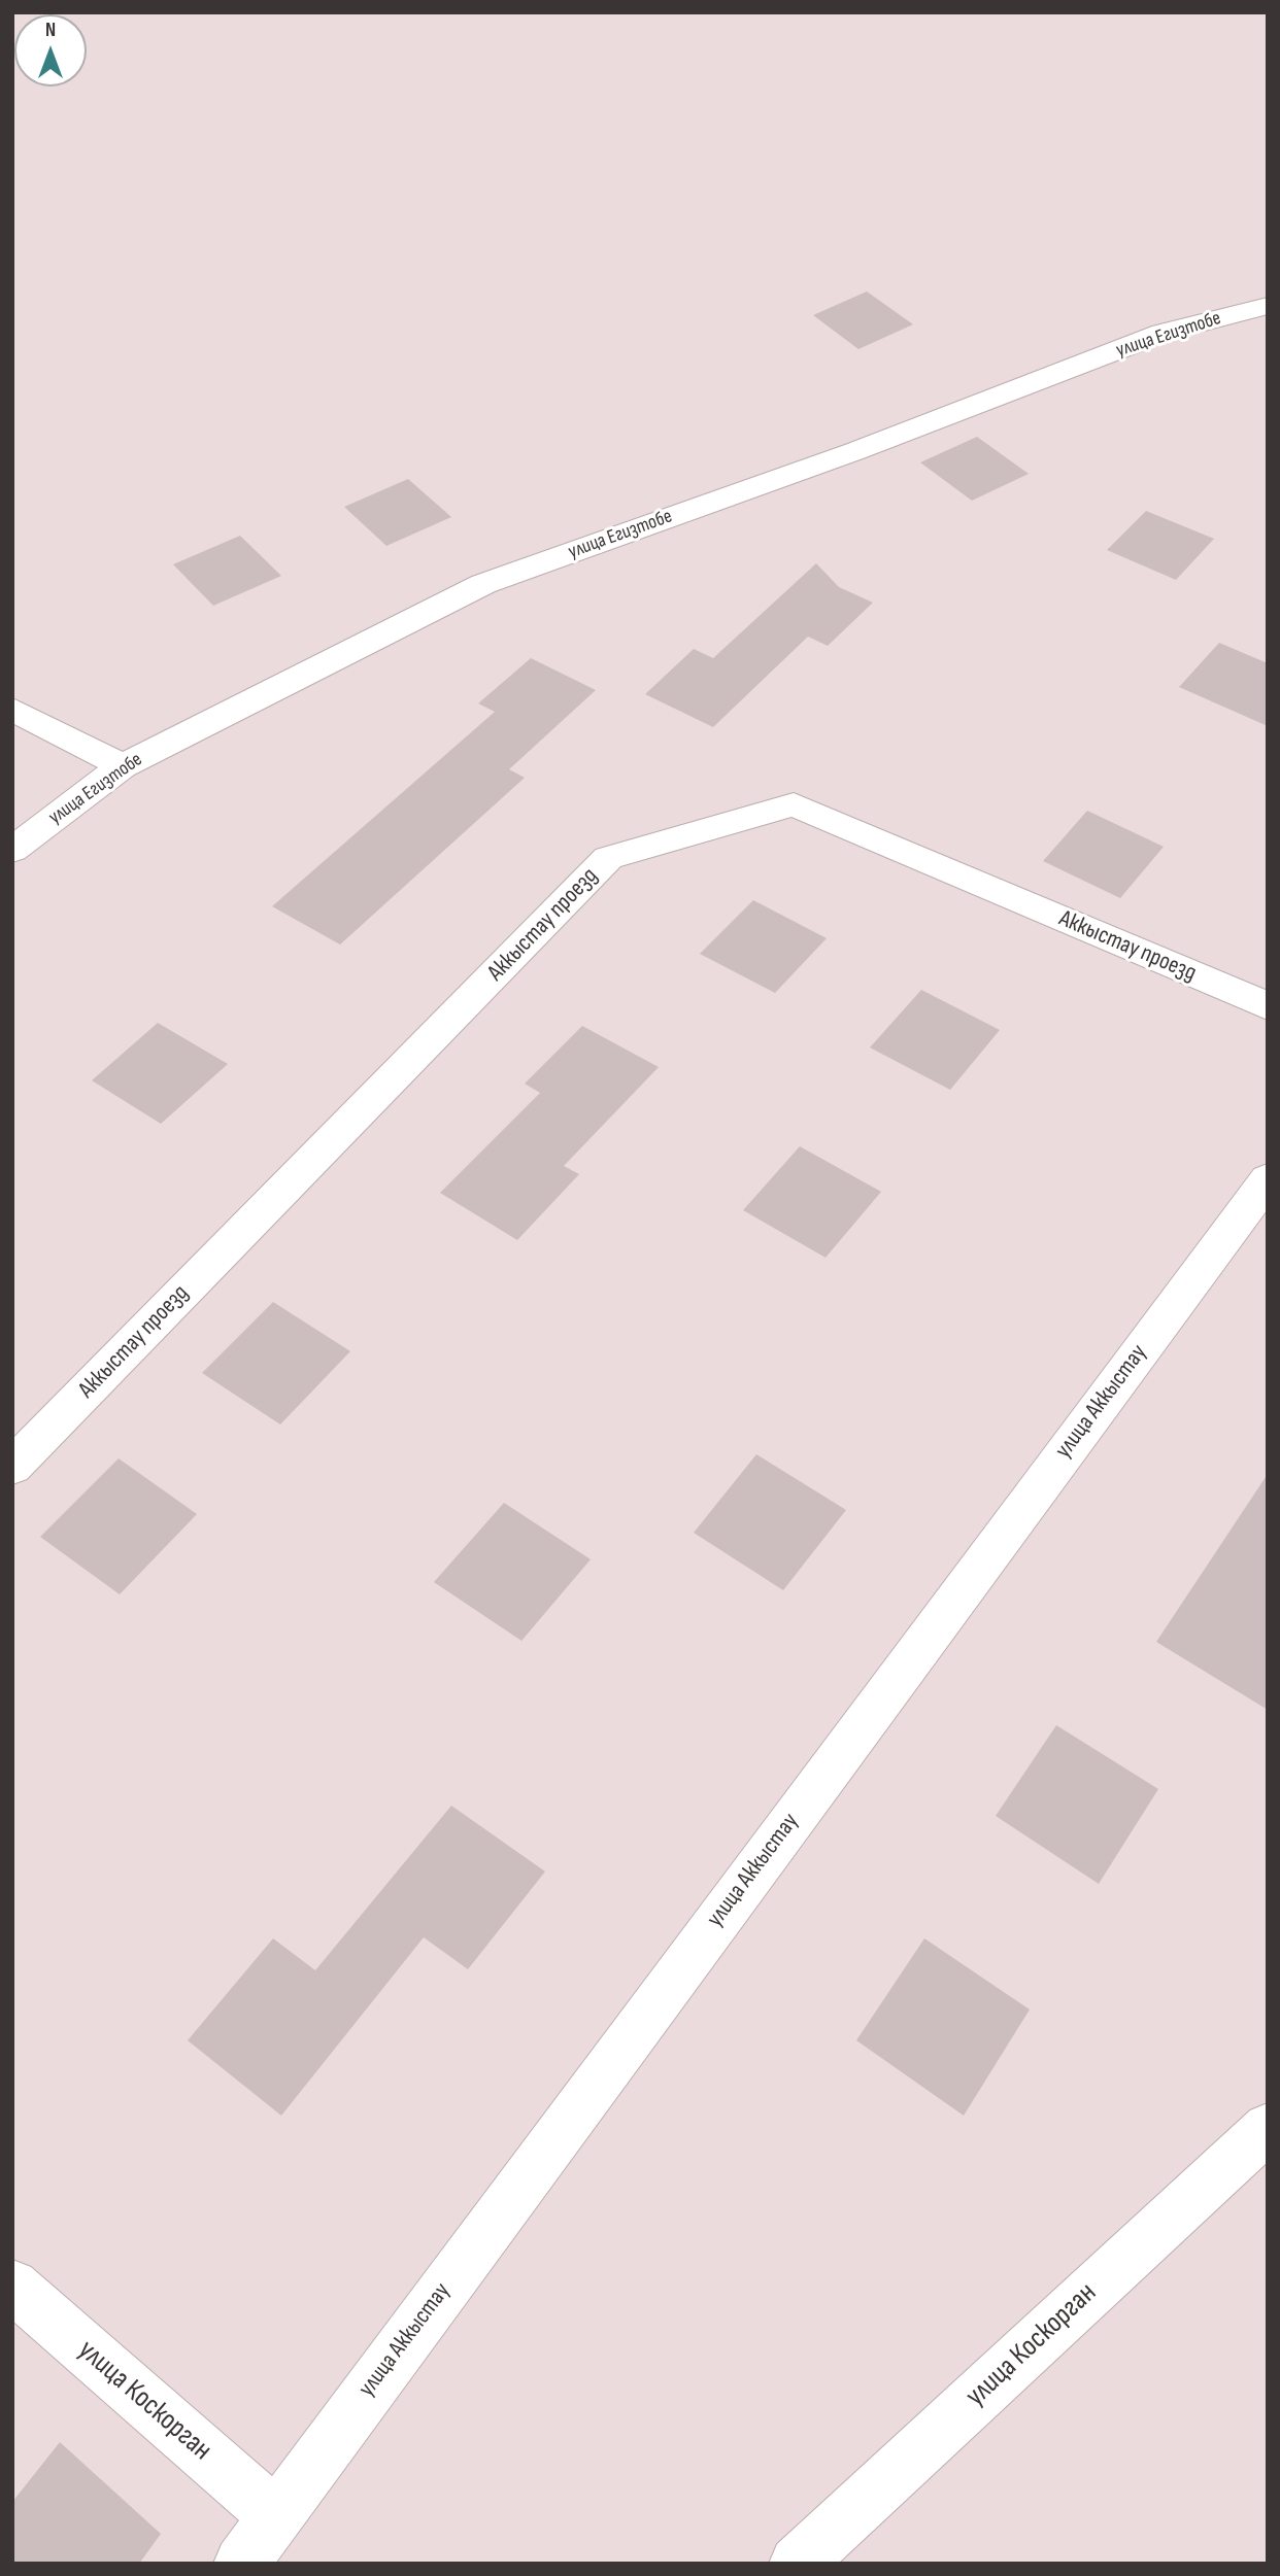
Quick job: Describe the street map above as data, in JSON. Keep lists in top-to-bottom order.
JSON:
{
  "streets": {
    "street": [
      "улица Егизтобе",
      "Аккыстау проезд",
      "улица Аккыстау",
      "улица Коскорган"
    ]
  },
  "crossings": [
    ["улица Аккыстау", "улица Коскорган"]
  ],
  "north": "top"
}
